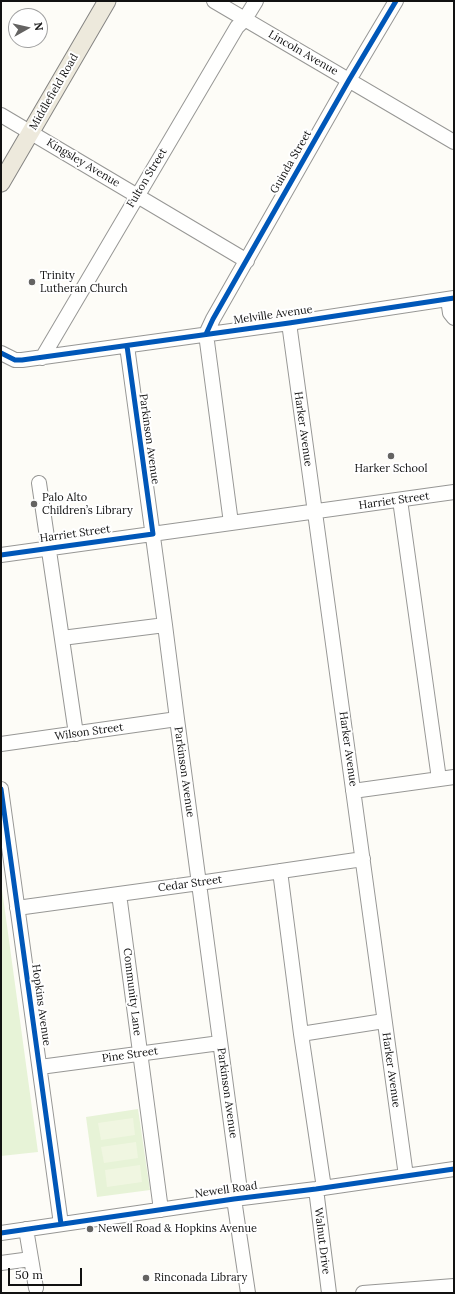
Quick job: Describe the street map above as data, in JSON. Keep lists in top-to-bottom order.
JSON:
{
  "streets": {
    "main road": ["Middlefield Road"],
    "street": [
      "Lincoln Avenue",
      "Guinda Street",
      "Kingsley Avenue",
      "Fulton Street",
      "Melville Avenue",
      "Harker Avenue",
      "Parkinson Avenue",
      "Harriet Street",
      "Wilson Street",
      "Cedar Street",
      "Community Lane",
      "Hopkins Avenue",
      "Pine Street",
      "Newell Road",
      "Walnut Drive"
    ]
  },
  "crossings": [
    ["Lincoln Avenue", "Guinda Street"],
    ["Lincoln Avenue", "Fulton Street"],
    ["Middlefield Road", "Kingsley Avenue"],
    ["Guinda Street", "Kingsley Avenue"],
    ["Guinda Street", "Melville Avenue"],
    ["Kingsley Avenue", "Fulton Street"],
    ["Fulton Street", "Melville Avenue"],
    ["Melville Avenue", "Harker Avenue"],
    ["Melville Avenue", "Parkinson Avenue"],
    ["Harker Avenue", "Harriet Street"],
    ["Harker Avenue", "Cedar Street"],
    ["Harker Avenue", "Newell Road"],
    ["Parkinson Avenue", "Harriet Street"],
    ["Parkinson Avenue", "Wilson Street"],
    ["Parkinson Avenue", "Cedar Street"],
    ["Parkinson Avenue", "Pine Street"],
    ["Parkinson Avenue", "Newell Road"],
    ["Cedar Street", "Community Lane"],
    ["Cedar Street", "Hopkins Avenue"],
    ["Cedar Street", "Walnut Drive"],
    ["Community Lane", "Pine Street"],
    ["Community Lane", "Newell Road"],
    ["Hopkins Avenue", "Pine Street"],
    ["Hopkins Avenue", "Newell Road"],
    ["Newell Road", "Walnut Drive"]
  ],
  "places": [
    "Trinity Lutheran Church",
    "Harker School",
    "Palo Alto Children’s Library",
    "Newell Road & Hopkins Avenue",
    "Rinconada Library"
  ],
  "scale_bar": "50 m",
  "north": "right"
}
